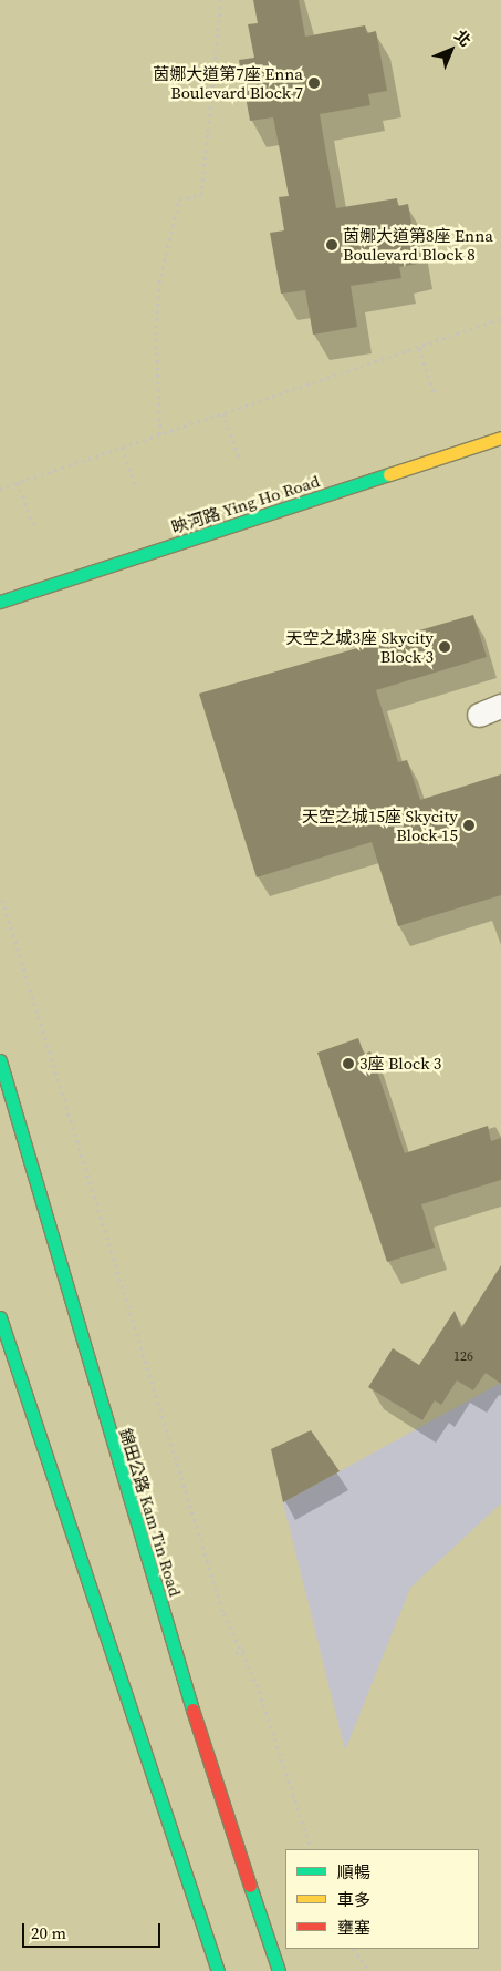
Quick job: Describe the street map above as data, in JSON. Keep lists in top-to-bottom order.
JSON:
{
  "streets": {
    "main road": ["映河路 Ying Ho Road", "錦田公路 Kam Tin Road"]
  },
  "places": [
    "茵娜大道第7座 Enna Boulevard Block 7",
    "茵娜大道第8座 Enna Boulevard Block 8",
    "天空之城3座 Skycity Block 3",
    "天空之城15座 Skycity Block 15",
    "3座 Block 3"
  ],
  "house_numbers": ["126"],
  "legend": ["順暢", "車多", "壅塞"],
  "scale_bar": "20 m",
  "north": "top right"
}
